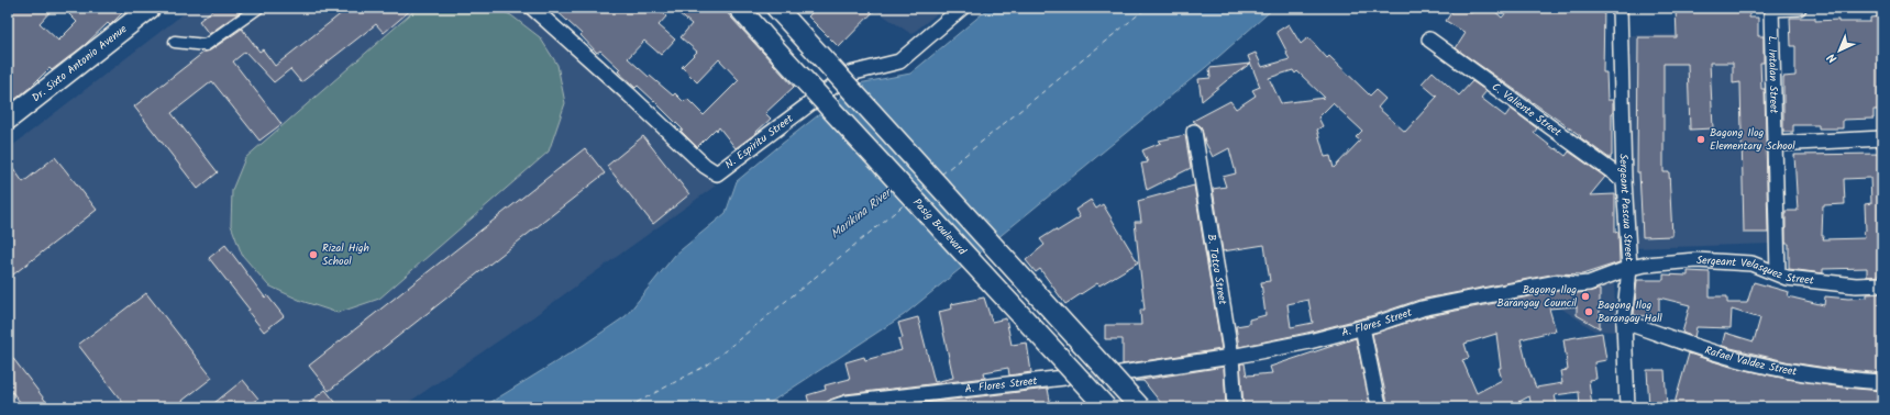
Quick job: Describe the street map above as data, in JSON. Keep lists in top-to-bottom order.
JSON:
{
  "streets": {
    "main road": ["Dr. Sixto Antonio Avenue", "Pasig Boulevard"],
    "street": [
      "L. Intalan Street",
      "C. Valiente Street",
      "N. Espiritu Street",
      "Sergeant Pascua Street",
      "B. Tatco Street",
      "Sergeant Velasquez Street",
      "A. Flores Street",
      "Rafael Valdez Street"
    ]
  },
  "crossings": [
    ["L. Intalan Street", "Sergeant Velasquez Street"],
    ["C. Valiente Street", "Sergeant Pascua Street"],
    ["Sergeant Pascua Street", "Sergeant Velasquez Street"],
    ["Sergeant Pascua Street", "A. Flores Street"],
    ["Sergeant Pascua Street", "Rafael Valdez Street"],
    ["B. Tatco Street", "A. Flores Street"],
    ["Sergeant Velasquez Street", "A. Flores Street"]
  ],
  "water": ["Marikina River"],
  "places": [
    "Bagong Ilog Elementary School",
    "Rizal High School",
    "Bagong Ilog Barangay Council",
    "Bagong Ilog Barangay Hall"
  ],
  "north": "bottom left"
}
